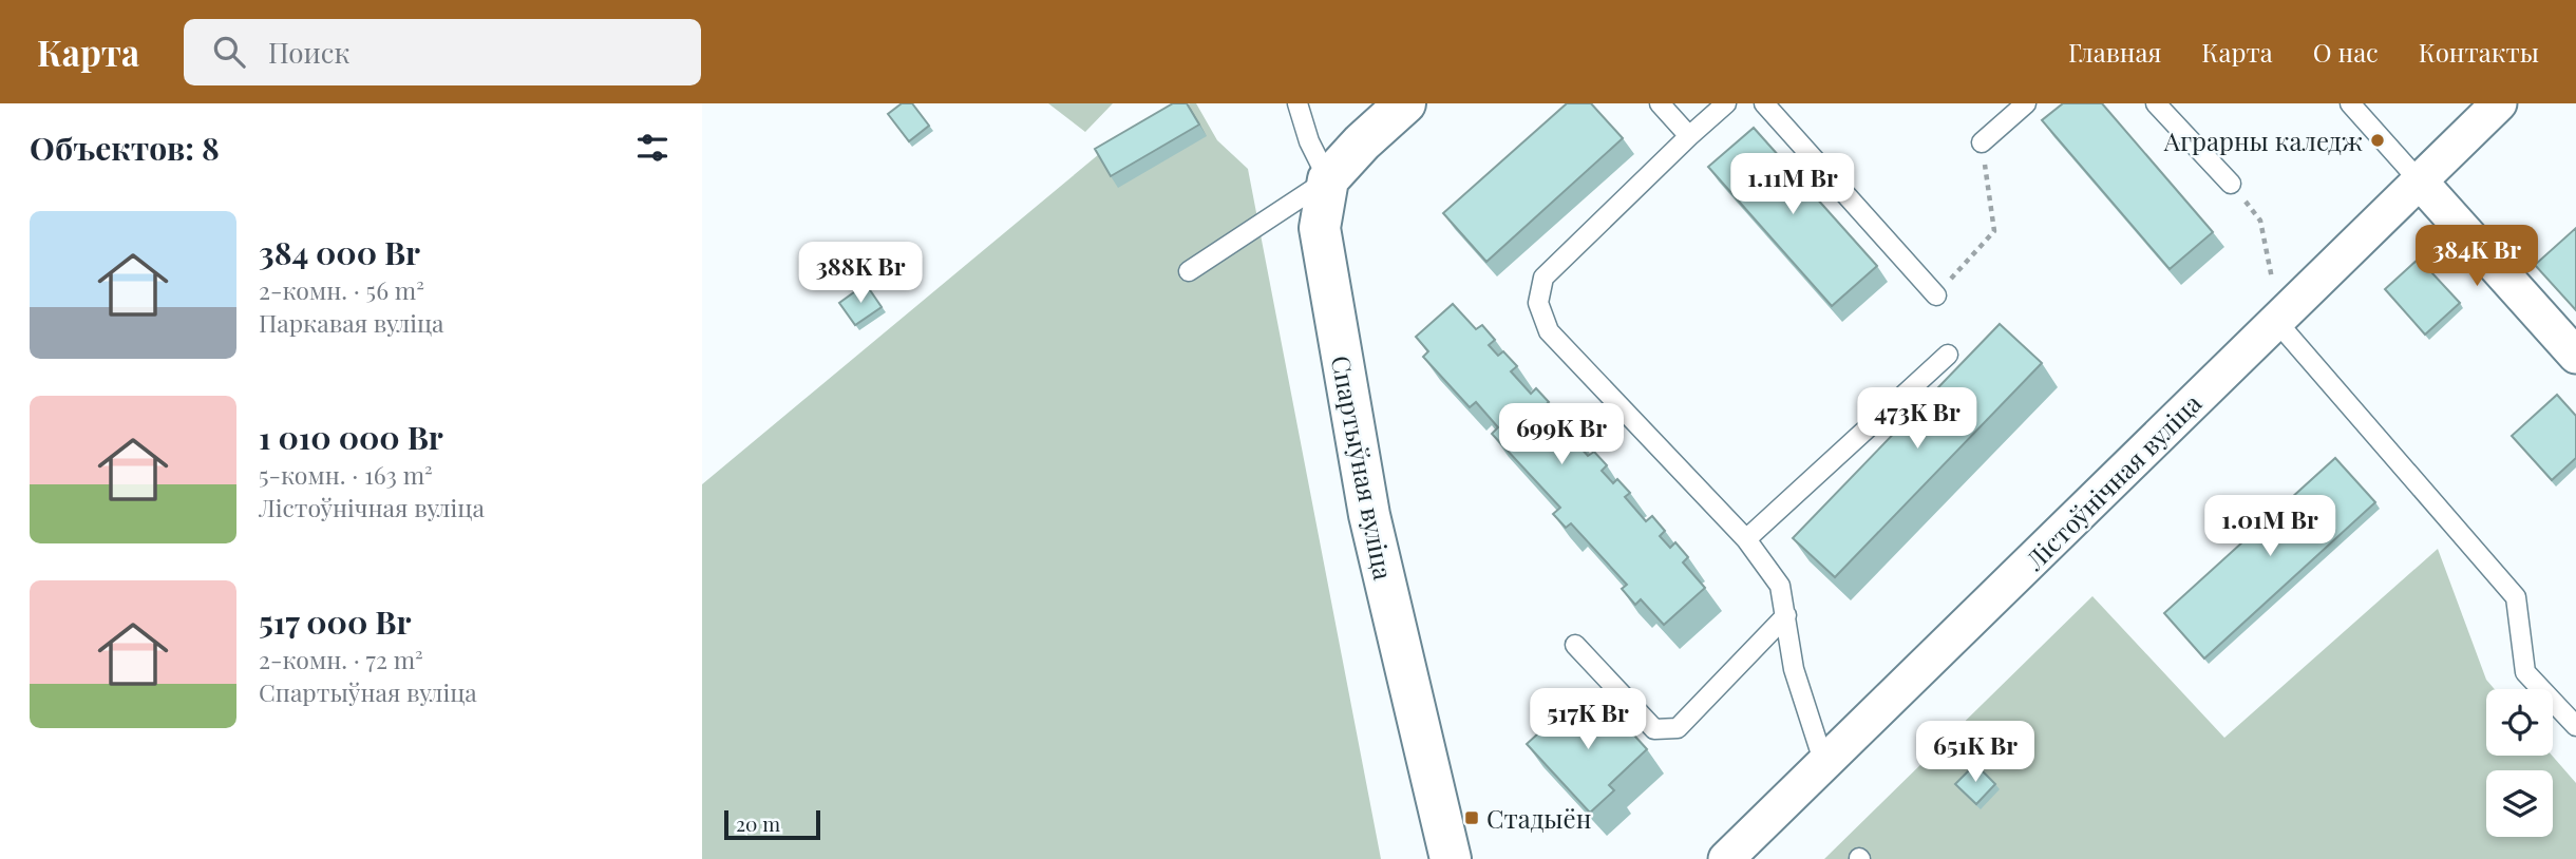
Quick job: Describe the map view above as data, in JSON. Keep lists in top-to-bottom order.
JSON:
{
  "streets": {
    "street": ["Спартыўная вуліца", "Лістоўнічная вуліца"]
  },
  "places": {
    "other": ["Аграрны каледж"],
    "transit": ["Стадыён"]
  },
  "scale_bar": "20 m",
  "page": {
    "header": "Карта",
    "search": "Поиск",
    "nav": [
      "Главная",
      "Карта",
      "О нас",
      "Контакты"
    ],
    "heading": "Объектов: 8",
    "price": [
      "1.11M Br",
      "384K Br",
      "388K Br",
      "473K Br",
      "699K Br",
      "1.01M Br",
      "517K Br",
      "651K Br"
    ],
    "list": [
      {
        "name": "384 000 Br",
        "note": "2-комн. · 56 m² · Паркавая вуліца"
      },
      {
        "name": "1 010 000 Br",
        "note": "5-комн. · 163 m² · Лістоўнічная вуліца"
      },
      {
        "name": "517 000 Br",
        "note": "2-комн. · 72 m² · Спартыўная вуліца"
      }
    ],
    "scale": "20 m"
  }
}
